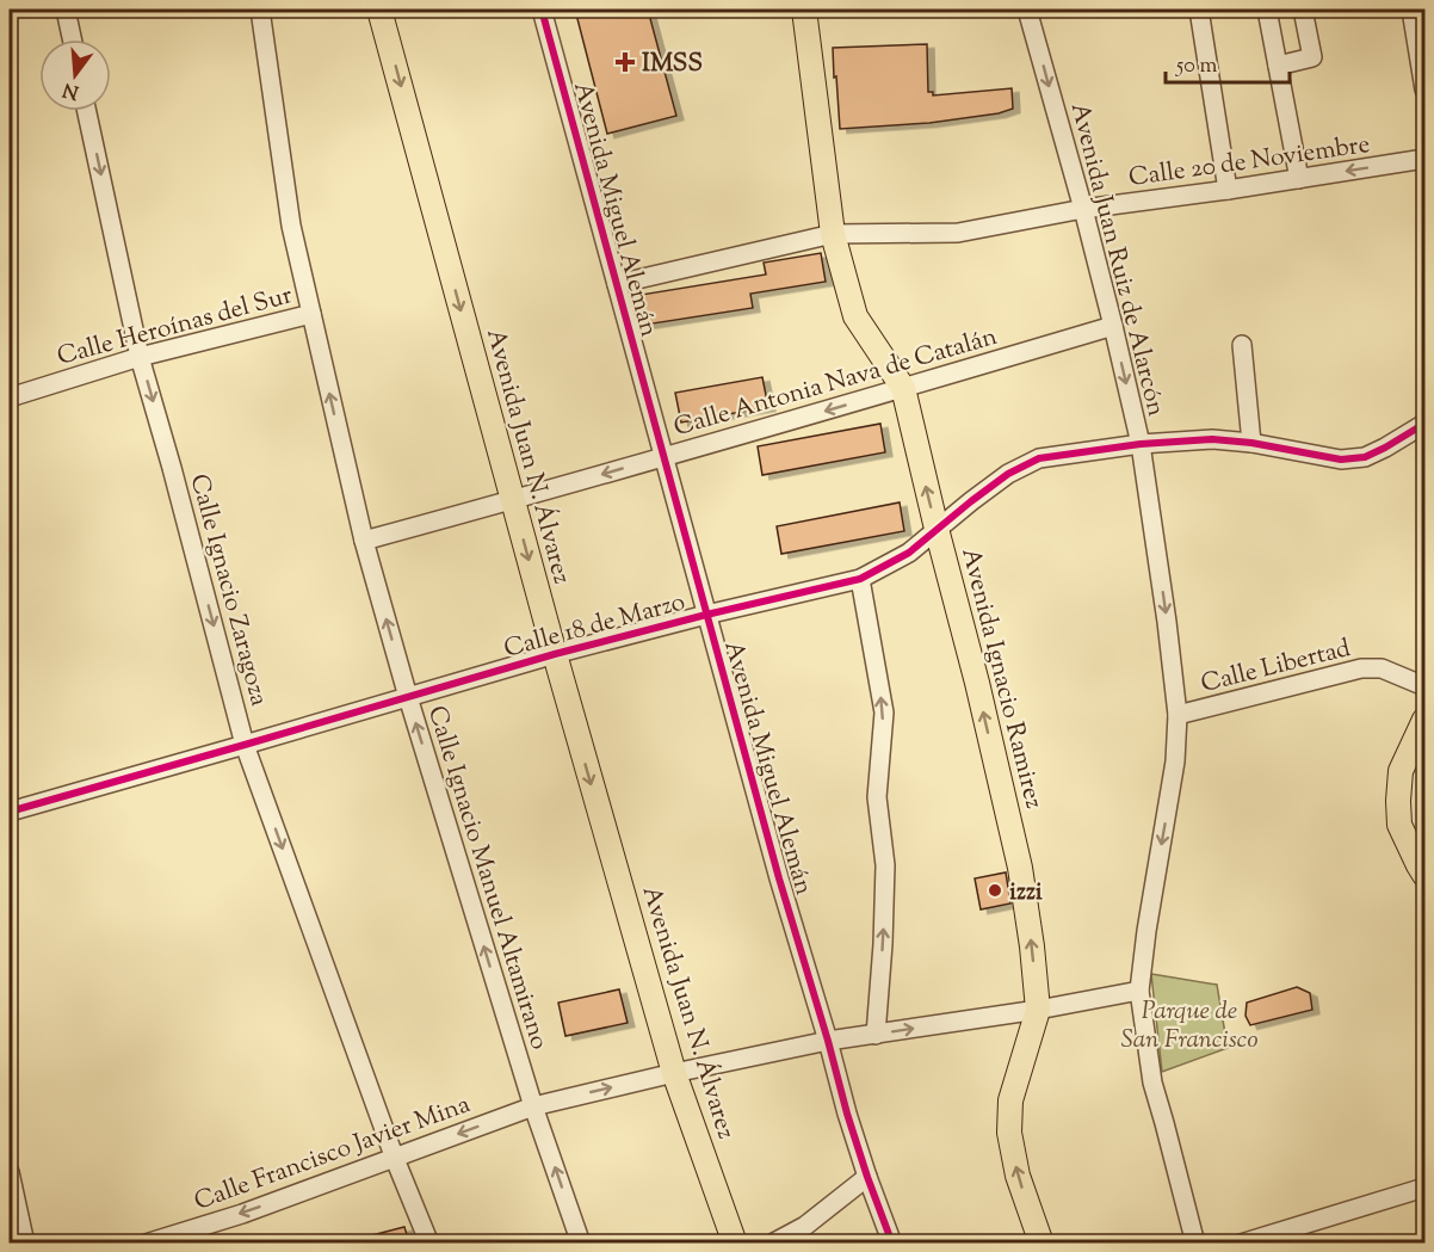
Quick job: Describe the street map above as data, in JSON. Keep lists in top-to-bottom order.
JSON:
{
  "streets": {
    "main road": ["Avenida Juan N. Álvarez", "Avenida Ignacio Ramirez"],
    "street": [
      "Calle 20 de Noviembre",
      "Avenida Miguel Alemán",
      "Avenida Juan Ruiz de Alarcón",
      "Calle Heroínas del Sur",
      "Calle Antonia Nava de Catalán",
      "Calle Ignacio Zaragoza",
      "Calle 18 de Marzo",
      "Calle Libertad",
      "Calle Ignacio Manuel Altamirano",
      "Calle Francisco Javier Mina"
    ]
  },
  "crossings": [
    ["Calle 20 de Noviembre", "Avenida Miguel Alemán"],
    ["Calle 20 de Noviembre", "Avenida Juan Ruiz de Alarcón"],
    ["Calle 20 de Noviembre", "Avenida Ignacio Ramirez"],
    ["Avenida Miguel Alemán", "Calle Antonia Nava de Catalán"],
    ["Avenida Miguel Alemán", "Calle 18 de Marzo"],
    ["Avenida Miguel Alemán", "Calle Francisco Javier Mina"],
    ["Avenida Juan Ruiz de Alarcón", "Calle Antonia Nava de Catalán"],
    ["Avenida Juan Ruiz de Alarcón", "Calle 18 de Marzo"],
    ["Avenida Juan Ruiz de Alarcón", "Calle Libertad"],
    ["Avenida Juan Ruiz de Alarcón", "Calle Francisco Javier Mina"],
    ["Calle Heroínas del Sur", "Calle Ignacio Zaragoza"],
    ["Calle Heroínas del Sur", "Calle Ignacio Manuel Altamirano"],
    ["Calle Antonia Nava de Catalán", "Avenida Juan N. Álvarez"],
    ["Calle Antonia Nava de Catalán", "Avenida Ignacio Ramirez"],
    ["Calle Antonia Nava de Catalán", "Calle Ignacio Manuel Altamirano"],
    ["Avenida Juan N. Álvarez", "Calle 18 de Marzo"],
    ["Avenida Juan N. Álvarez", "Calle Francisco Javier Mina"],
    ["Calle Ignacio Zaragoza", "Calle 18 de Marzo"],
    ["Calle Ignacio Zaragoza", "Calle Francisco Javier Mina"],
    ["Calle 18 de Marzo", "Avenida Ignacio Ramirez"],
    ["Calle 18 de Marzo", "Calle Ignacio Manuel Altamirano"],
    ["Avenida Ignacio Ramirez", "Calle Francisco Javier Mina"],
    ["Calle Ignacio Manuel Altamirano", "Calle Francisco Javier Mina"]
  ],
  "one_way": [
    "Avenida Juan Ruiz de Alarcón",
    "Calle Antonia Nava de Catalán",
    "Avenida Juan N. Álvarez",
    "Calle Ignacio Zaragoza",
    "Avenida Ignacio Ramirez",
    "Calle Ignacio Manuel Altamirano"
  ],
  "parks": ["Parque de San Francisco"],
  "places": {
    "health": ["IMSS"],
    "other": ["izzi"]
  },
  "scale_bar": "50 m",
  "north": "bottom"
}
